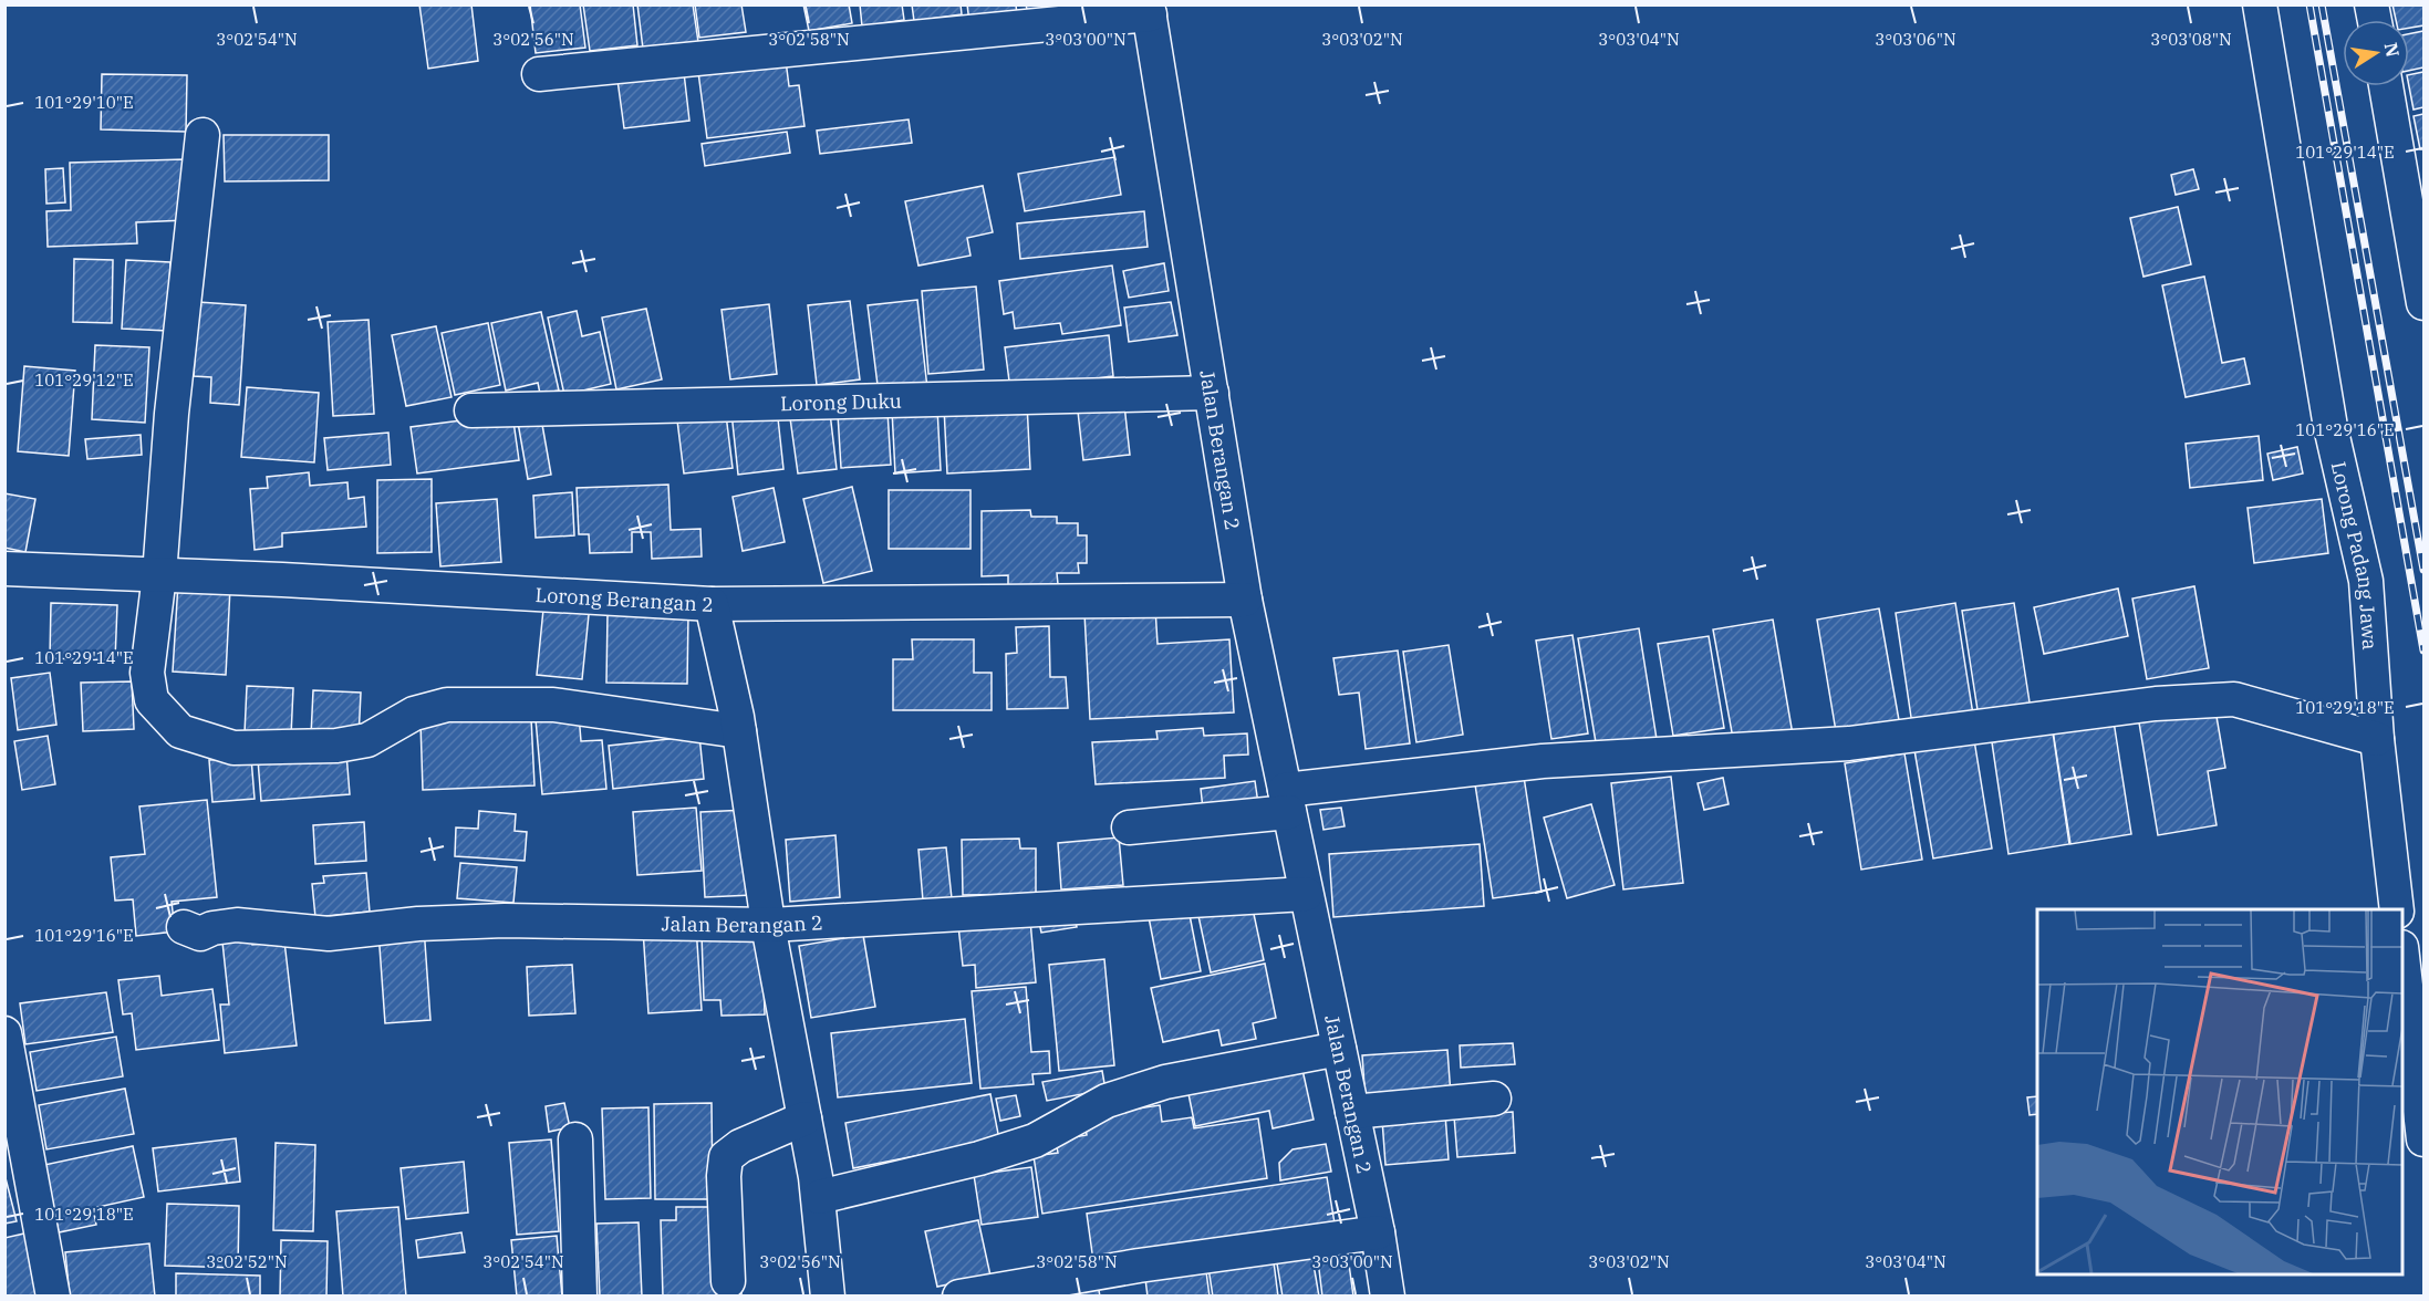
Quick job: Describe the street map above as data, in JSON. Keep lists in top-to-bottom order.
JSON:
{
  "streets": {
    "street": [
      "Lorong Duku",
      "Jalan Berangan 2",
      "Lorong Padang Jawa",
      "Lorong Berangan 2"
    ]
  },
  "crossings": [
    ["Lorong Duku", "Jalan Berangan 2"],
    ["Jalan Berangan 2", "Lorong Berangan 2"]
  ],
  "north": "right",
  "coordinates": [
    "3°02'54\"N",
    "3°02'56\"N",
    "3°02'58\"N",
    "3°03'00\"N",
    "3°03'02\"N",
    "3°03'04\"N",
    "3°03'06\"N",
    "3°03'08\"N",
    "101°29'10\"E",
    "101°29'14\"E",
    "101°29'12\"E",
    "101°29'16\"E",
    "101°29'18\"E",
    "3°02'52\"N"
  ]
}
